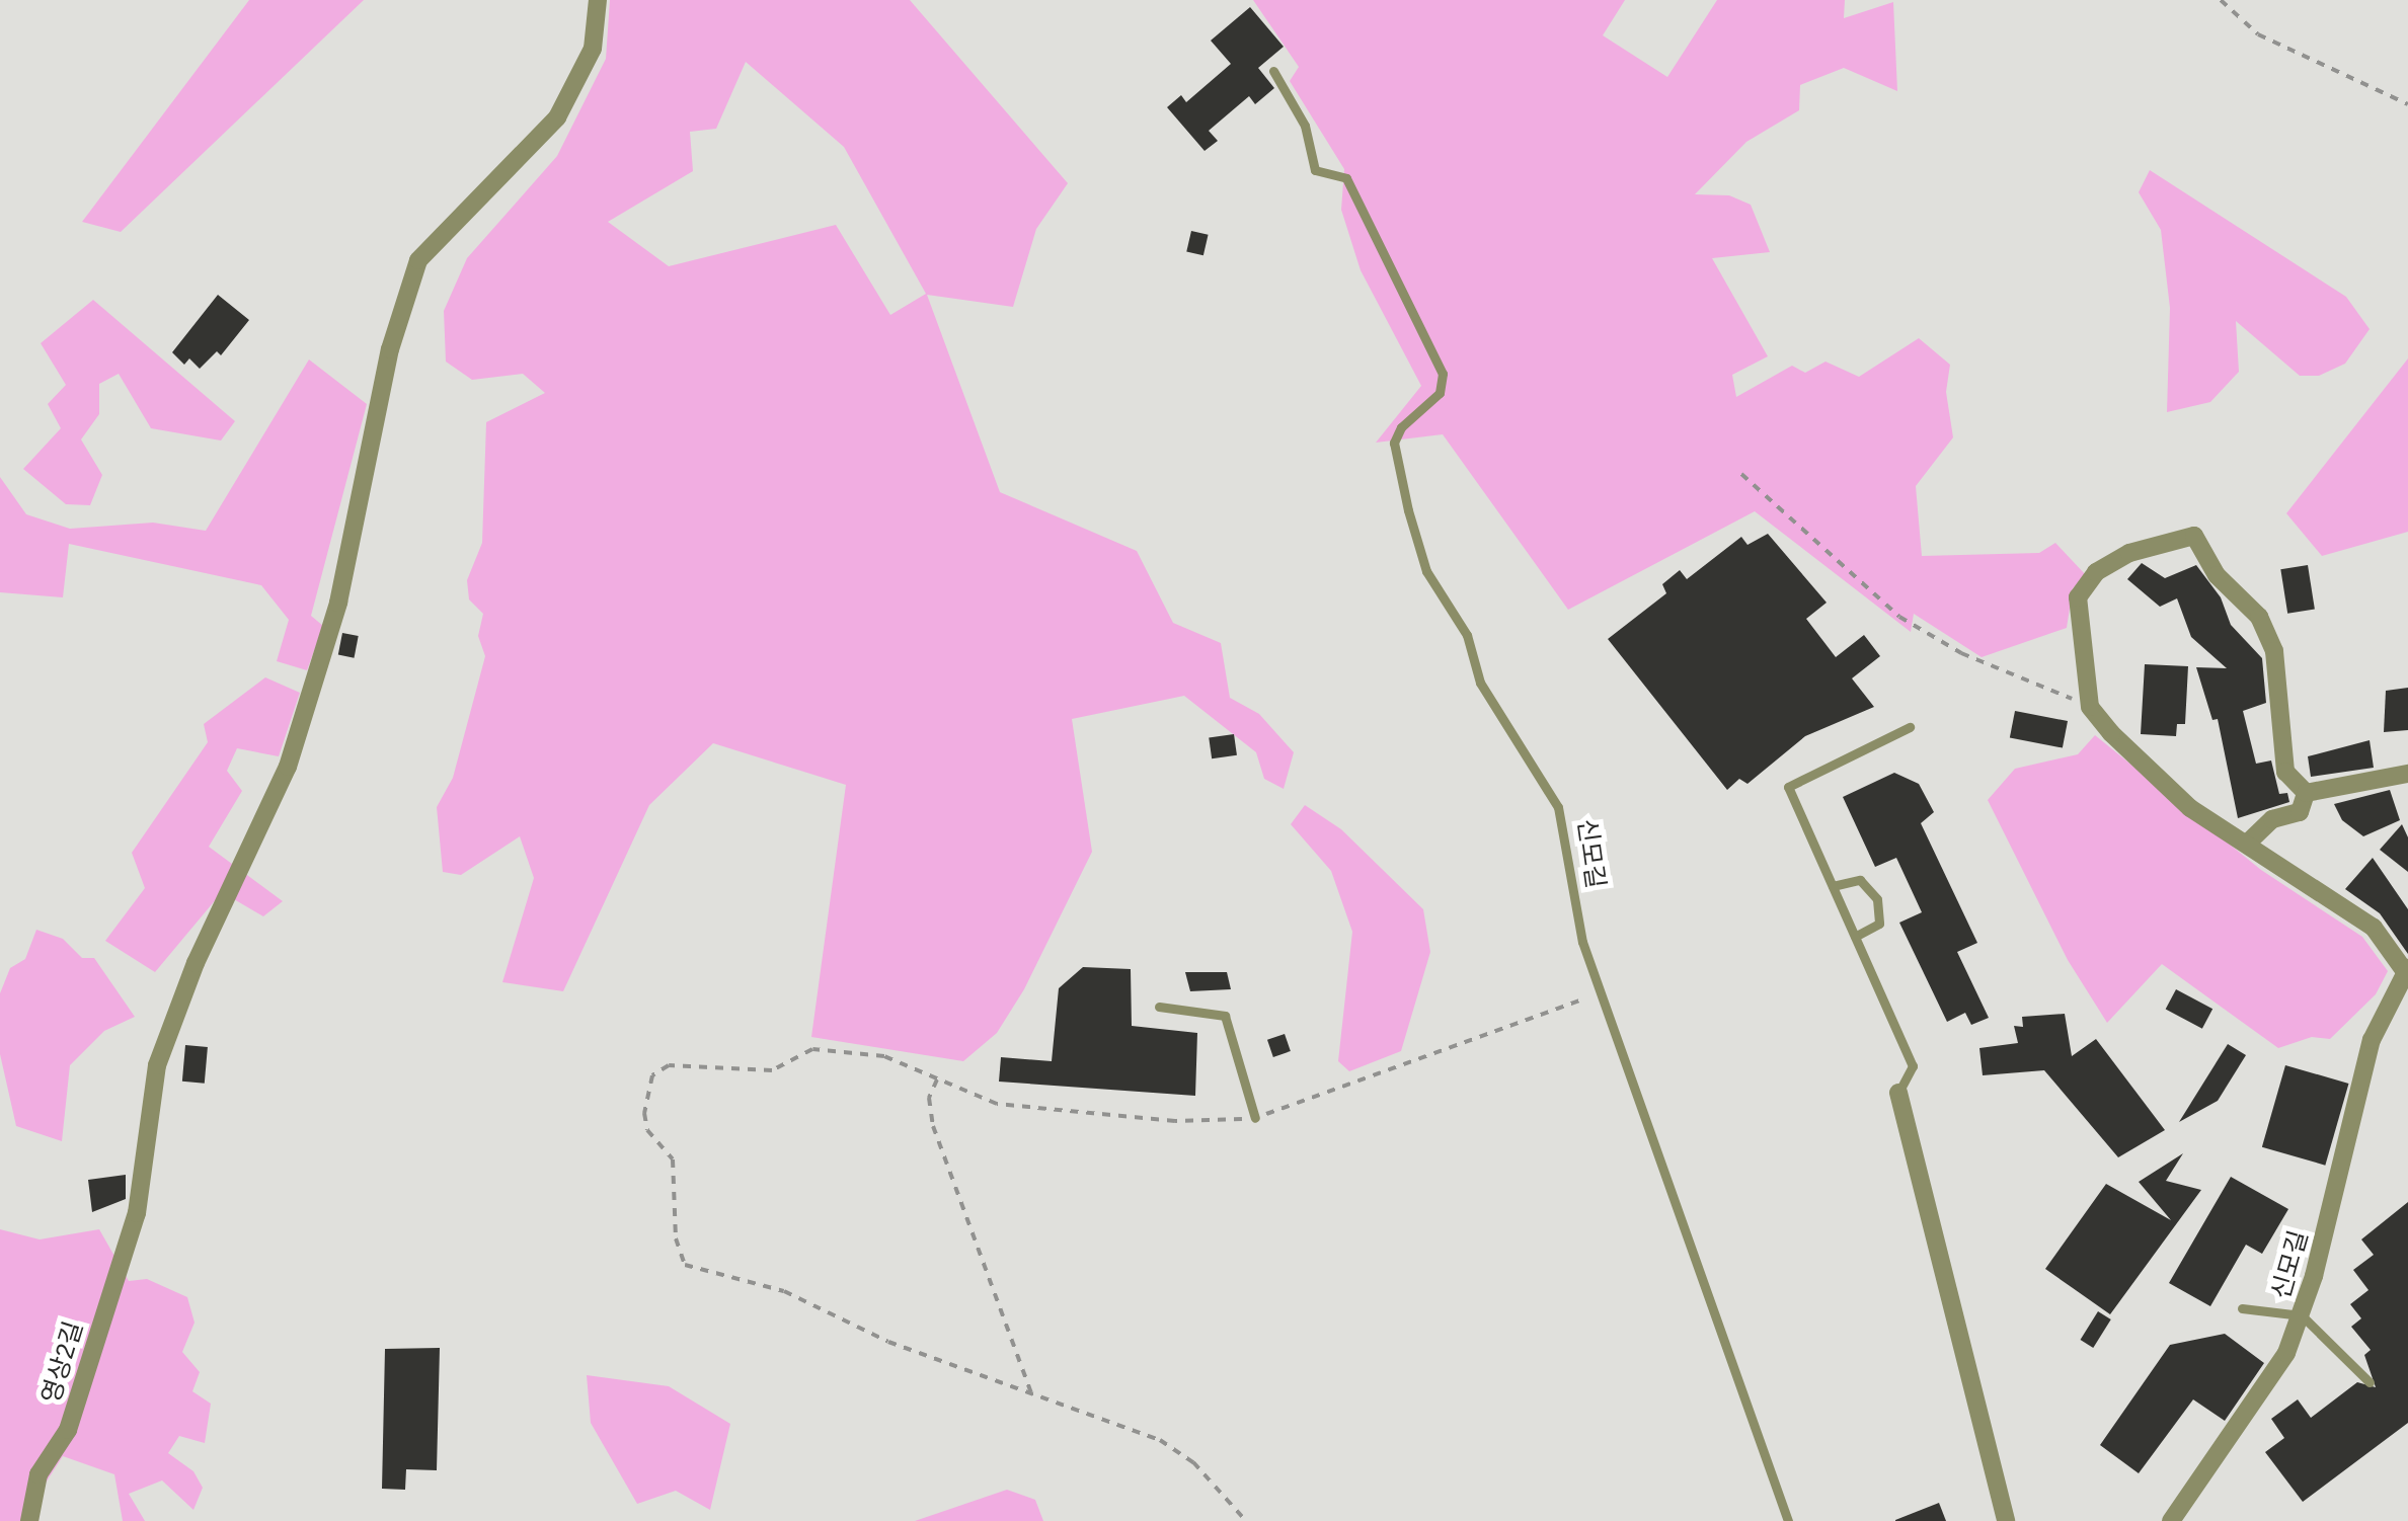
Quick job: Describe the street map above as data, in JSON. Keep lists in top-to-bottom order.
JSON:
{
  "streets": {
    "street": ["신모길", "영상2길"]
  }
}
